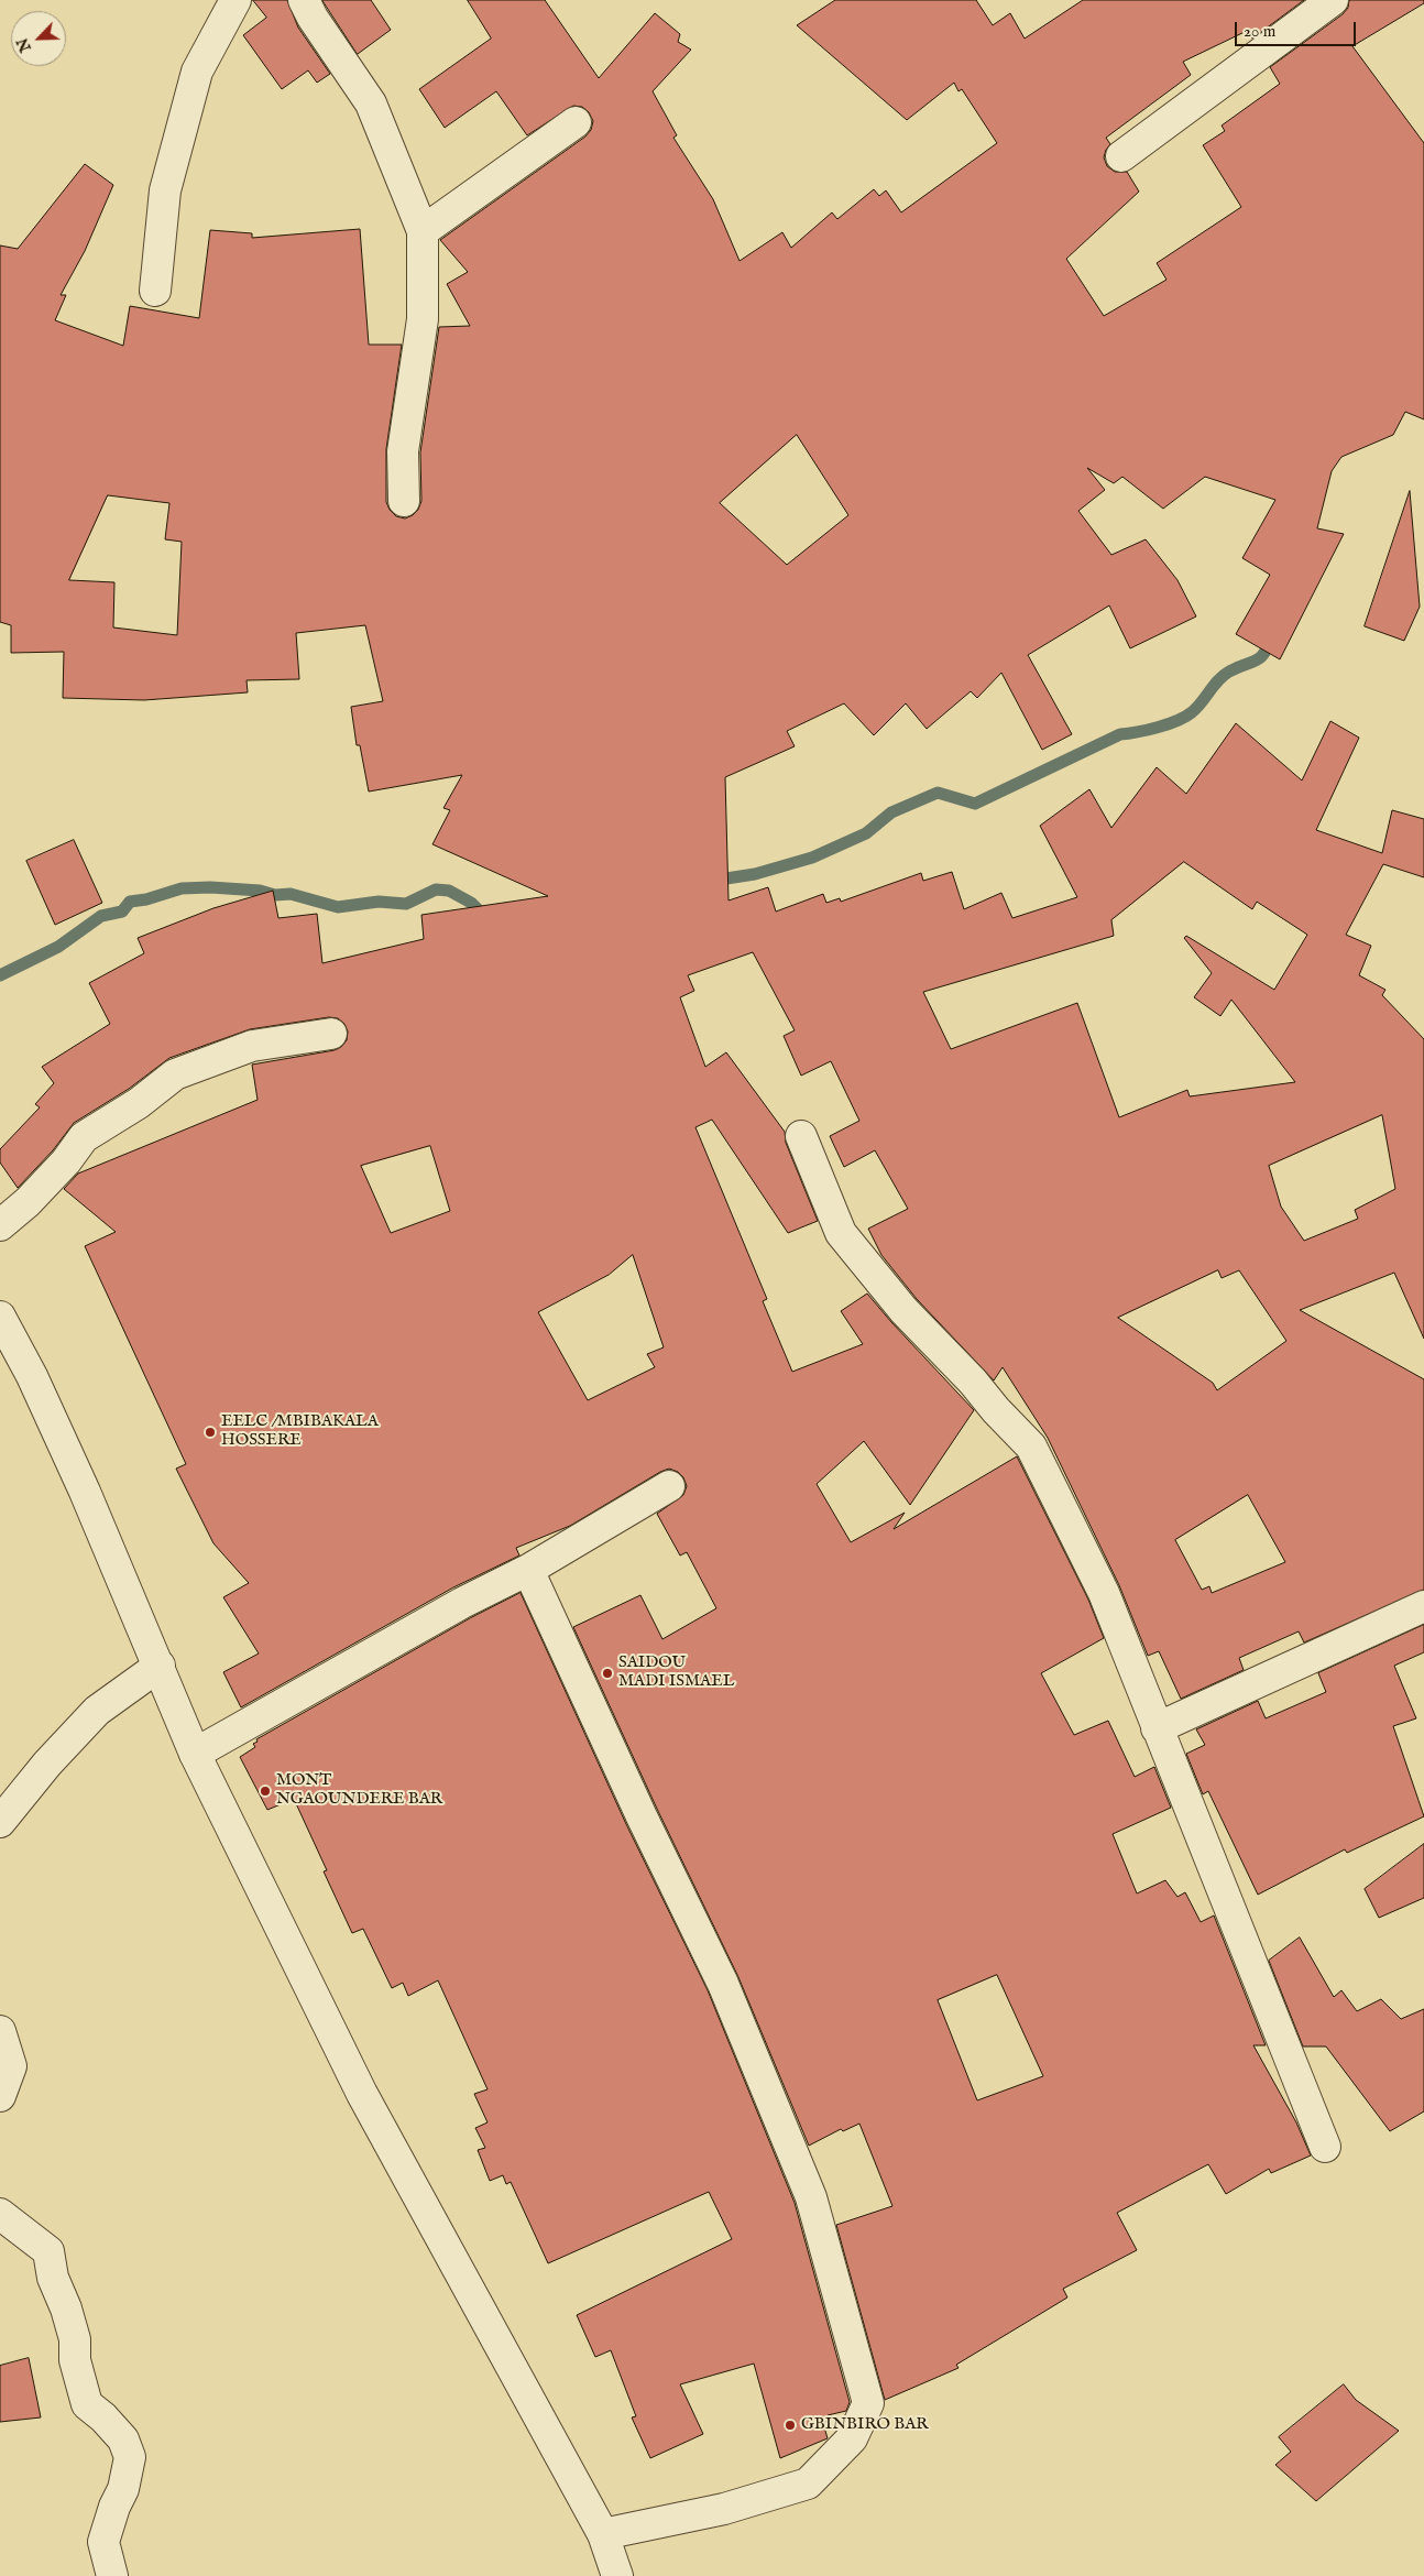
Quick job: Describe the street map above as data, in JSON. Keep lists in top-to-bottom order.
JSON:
{
  "places": [
    "EELC /MBIBAKALA HOSSERE",
    "SAIDOU MADI ISMAEL",
    "MONT NGAOUNDERE BAR",
    "GBINBIRO BAR"
  ],
  "scale_bar": "20 m",
  "north": "bottom left"
}
